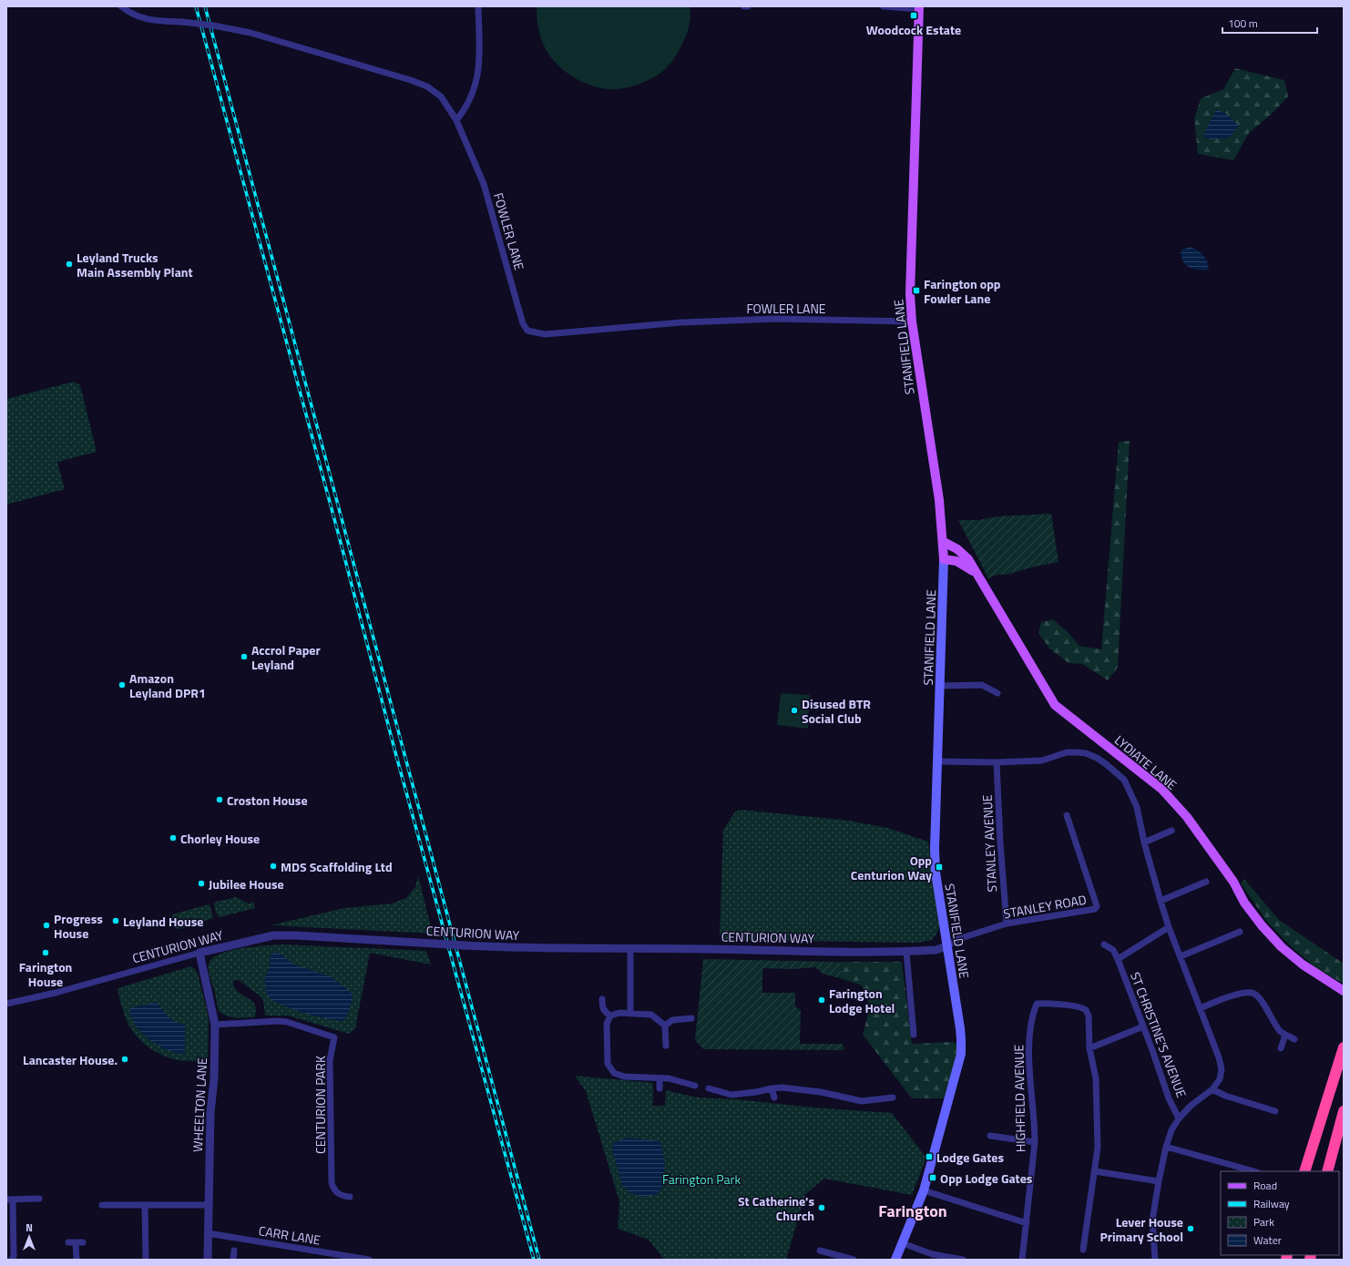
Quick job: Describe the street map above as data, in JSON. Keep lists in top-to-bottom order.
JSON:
{
  "streets": {
    "main road": ["STANIFIELD LANE", "LYDIATE LANE"],
    "street": [
      "FOWLER LANE",
      "STANLEY AVENUE",
      "STANLEY ROAD",
      "CENTURION WAY",
      "ST CHRISTINE'S AVENUE",
      "HIGHFIELD AVENUE",
      "WHEELTON LANE",
      "CENTURION PARK",
      "CARR LANE"
    ]
  },
  "crossings": [
    ["FOWLER LANE", "STANIFIELD LANE"],
    ["STANIFIELD LANE", "LYDIATE LANE"],
    ["STANIFIELD LANE", "STANLEY ROAD"],
    ["STANIFIELD LANE", "CENTURION WAY"],
    ["STANLEY AVENUE", "STANLEY ROAD"],
    ["STANLEY ROAD", "CENTURION WAY"],
    ["CENTURION WAY", "WHEELTON LANE"],
    ["WHEELTON LANE", "CENTURION PARK"],
    ["WHEELTON LANE", "CARR LANE"]
  ],
  "districts": ["Farington"],
  "parks": ["Farington Park"],
  "places": {
    "transit": [
      "Woodcock Estate",
      "Farington opp Fowler Lane",
      "Opp Centurion Way",
      "Lodge Gates",
      "Opp Lodge Gates"
    ],
    "other": [
      "Leyland Trucks Main Assembly Plant",
      "Accrol Paper Leyland",
      "Amazon Leyland DPR1",
      "Disused BTR Social Club",
      "Croston House",
      "Chorley House",
      "MDS Scaffolding Ltd",
      "Jubilee House",
      "Leyland House",
      "Progress House",
      "Farington House",
      "Farington Lodge Hotel",
      "Lancaster House.",
      "St Catherine's Church",
      "Lever House Primary School"
    ]
  },
  "legend": [
    "Road",
    "Railway",
    "Park",
    "Water"
  ],
  "scale_bar": "100 m",
  "north": "top"
}
